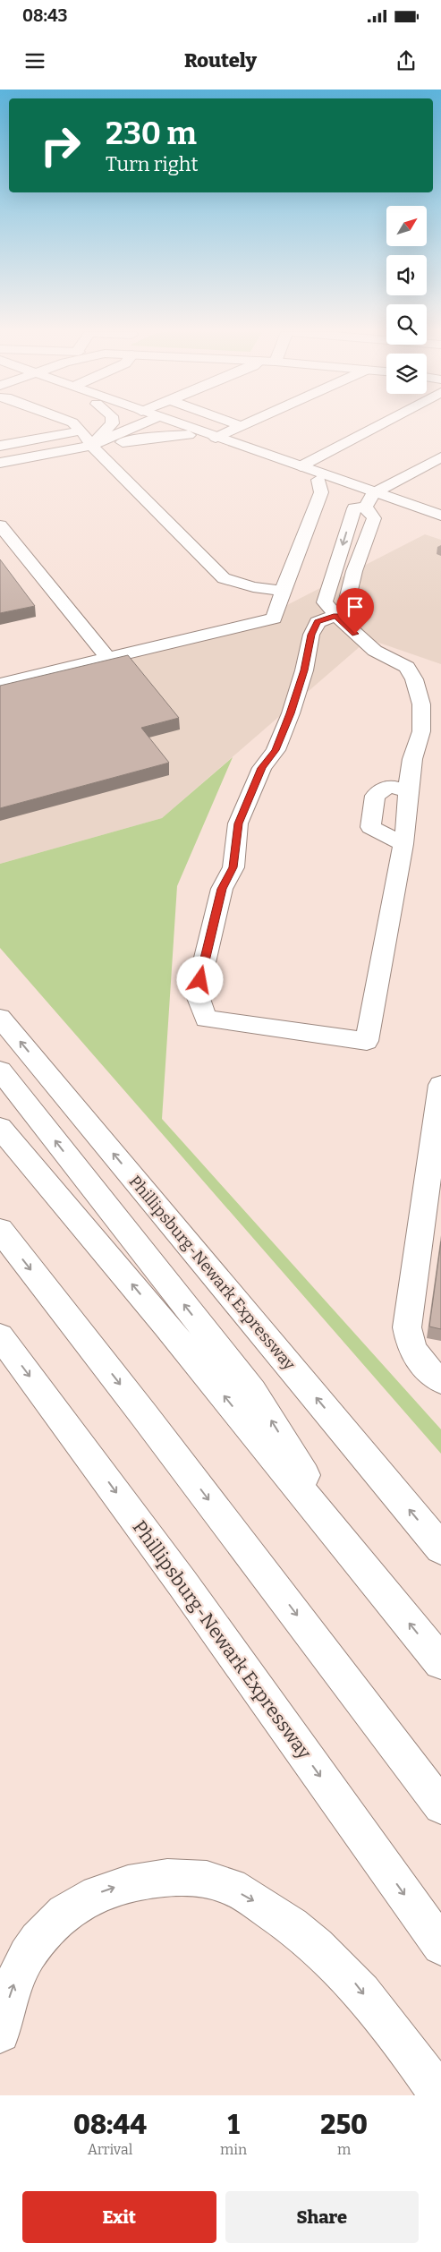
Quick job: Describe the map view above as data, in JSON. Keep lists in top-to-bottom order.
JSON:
{
  "streets": {
    "main road": ["Phillipsburg-Newark Expressway"]
  },
  "north": "top right",
  "page": {
    "status": "08:43",
    "header": "Routely",
    "turn": ["230 m", "Turn right"],
    "eta": [
      "08:44",
      "Arrival",
      "1",
      "min",
      "250",
      "m"
    ],
    "buttons": ["Exit", "Share"]
  }
}
